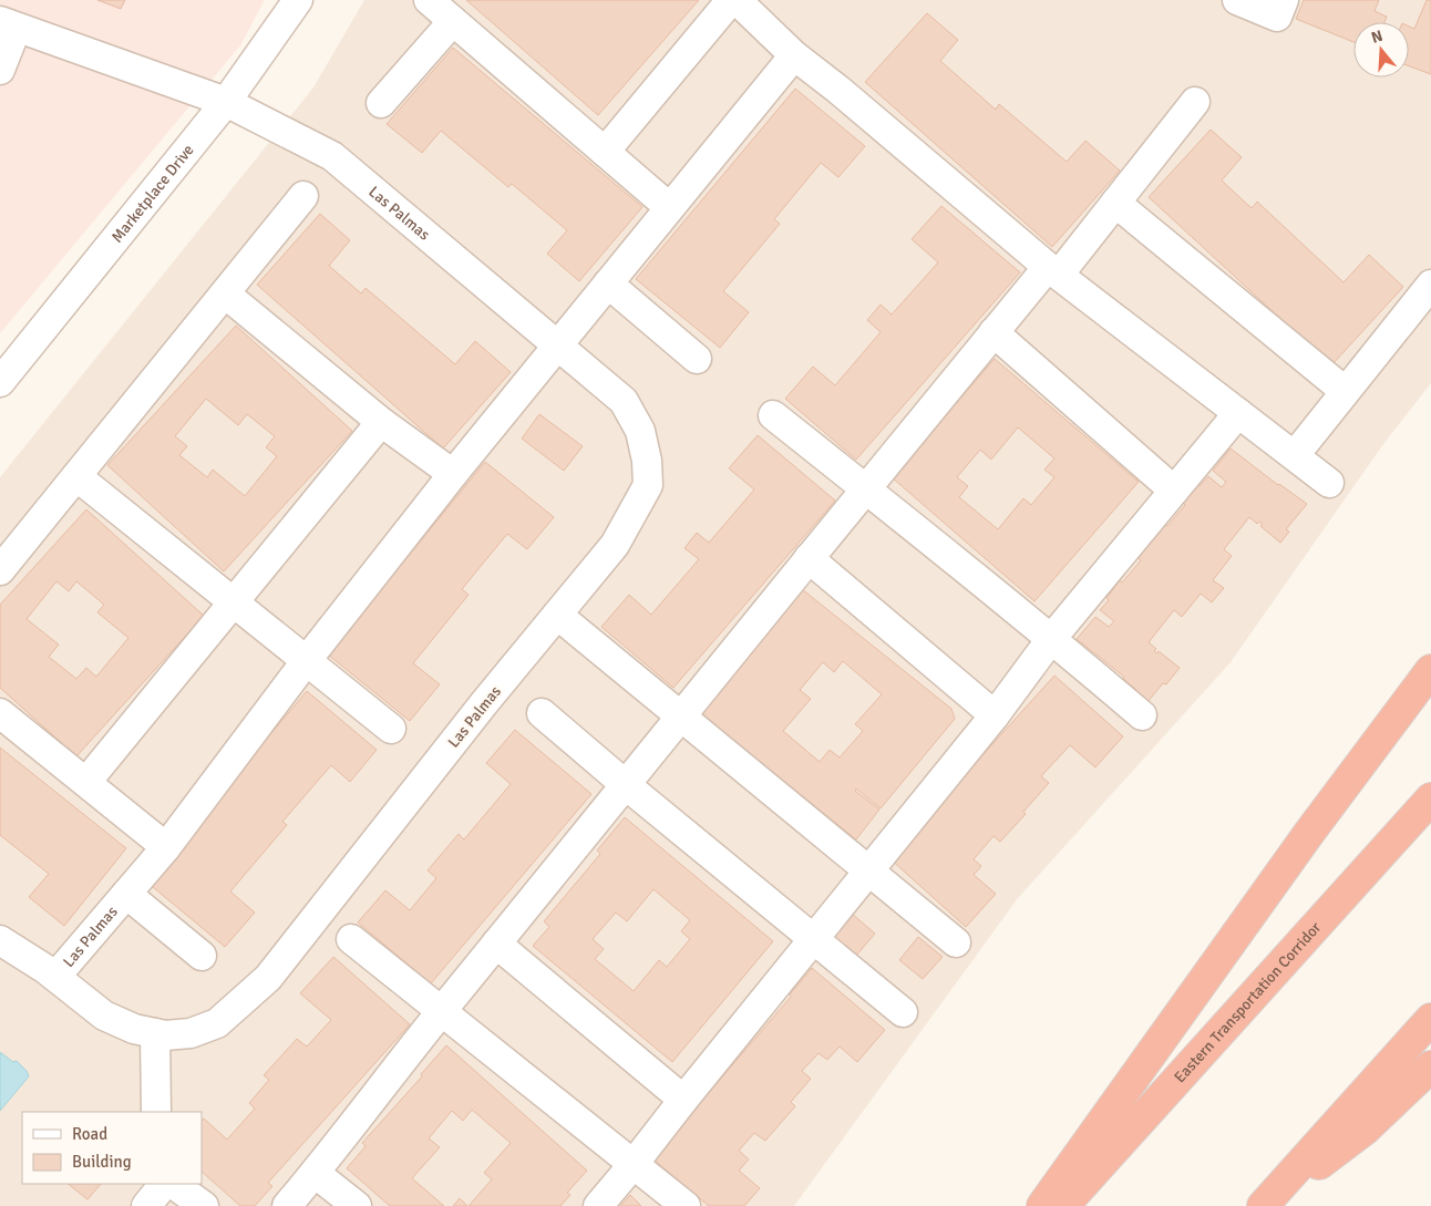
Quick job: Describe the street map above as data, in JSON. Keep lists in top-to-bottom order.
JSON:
{
  "streets": {
    "highway": ["Eastern Transportation Corridor"],
    "street": ["Marketplace Drive", "Las Palmas"]
  },
  "crossings": [
    ["Marketplace Drive", "Las Palmas"]
  ],
  "legend": ["Road", "Building"],
  "north": "top"
}
